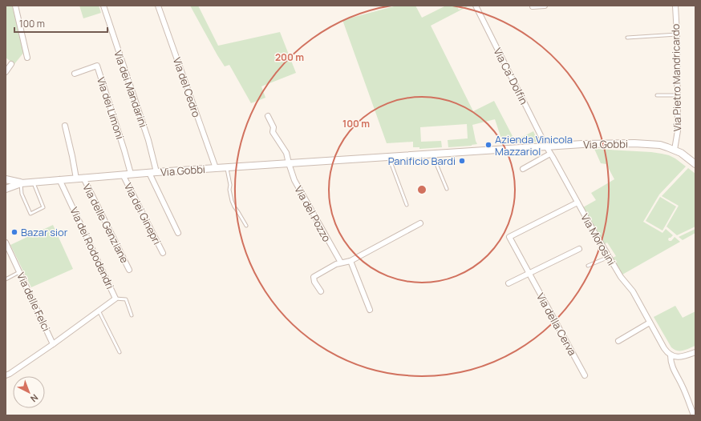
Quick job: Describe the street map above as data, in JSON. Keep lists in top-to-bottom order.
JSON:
{
  "streets": {
    "street": [
      "Via Ca' Dolfin",
      "Via Pietro Mandricardo",
      "Via del Cedro",
      "Via dei Mandarini",
      "Via dei Limoni",
      "Via Gobbi",
      "Via dei Ginepri",
      "Via del Pozzo",
      "Via delle Genziane",
      "Via Morosini",
      "Via dei Rododendri",
      "Via delle Felci",
      "Via della Cerva"
    ]
  },
  "crossings": [
    ["Via Ca' Dolfin", "Via Gobbi"],
    ["Via Ca' Dolfin", "Via Morosini"],
    ["Via Pietro Mandricardo", "Via Gobbi"],
    ["Via del Cedro", "Via Gobbi"],
    ["Via dei Mandarini", "Via Gobbi"],
    ["Via dei Limoni", "Via Gobbi"],
    ["Via Gobbi", "Via dei Ginepri"],
    ["Via Gobbi", "Via del Pozzo"],
    ["Via Gobbi", "Via delle Genziane"],
    ["Via Gobbi", "Via Morosini"],
    ["Via Gobbi", "Via dei Rododendri"],
    ["Via Morosini", "Via della Cerva"],
    ["Via dei Rododendri", "Via delle Felci"]
  ],
  "places": ["Azienda Vinicola Mazzariol", "Panificio Bardi", "Bazar sior"],
  "scale_bar": "100 m",
  "north": "bottom right",
  "rings": ["200 m", "100 m"]
}
